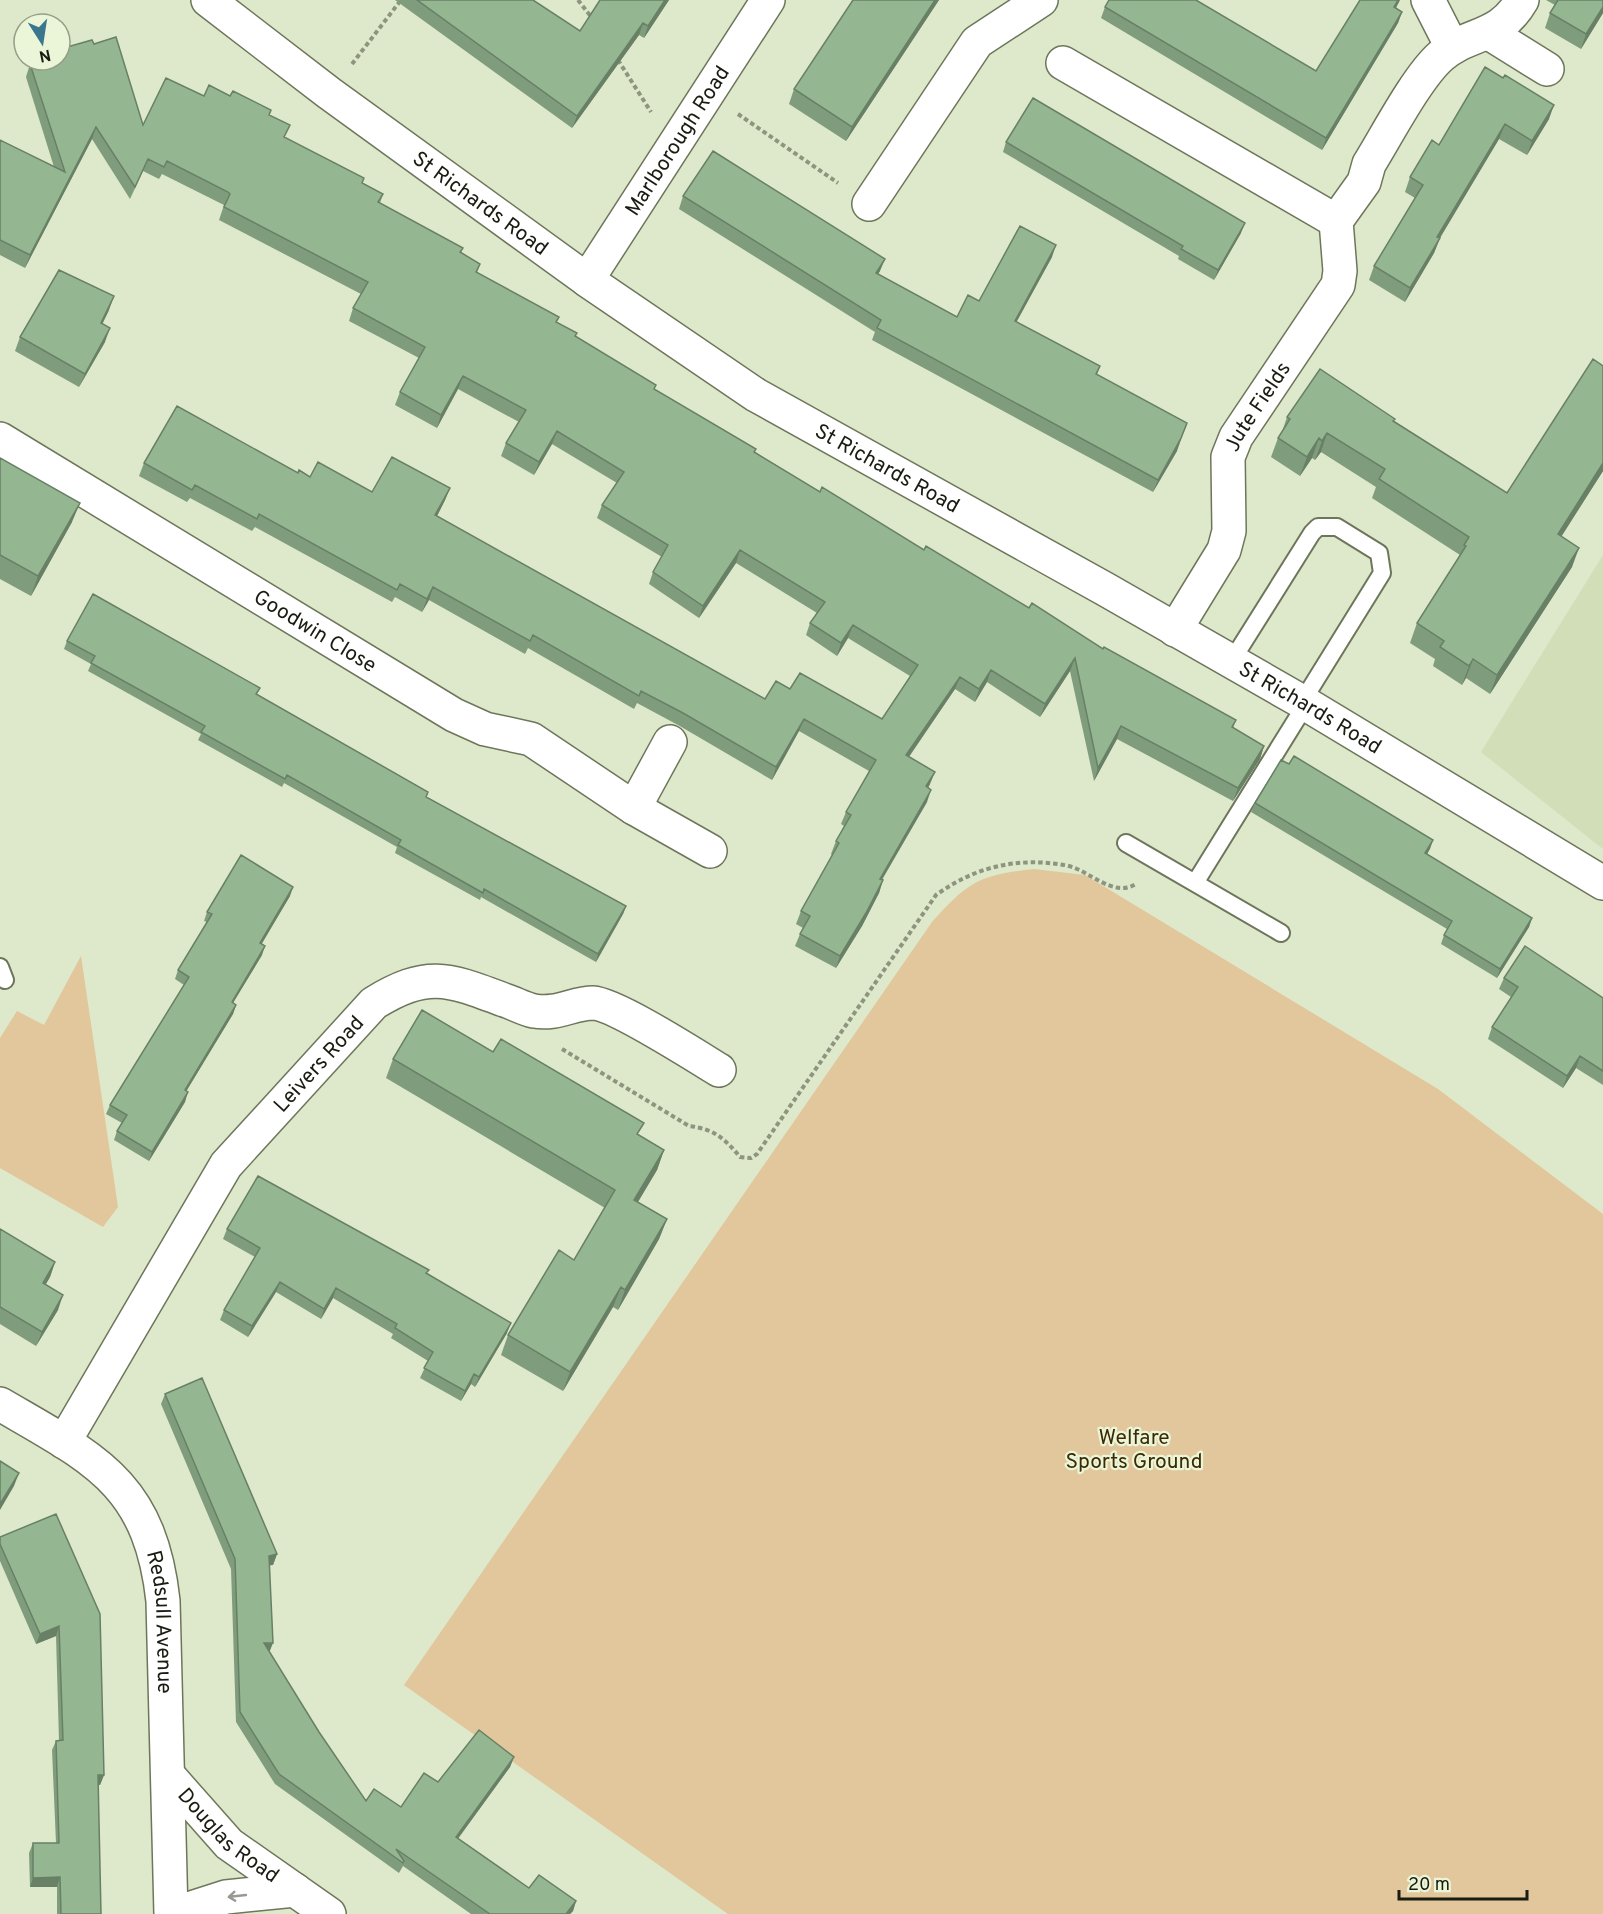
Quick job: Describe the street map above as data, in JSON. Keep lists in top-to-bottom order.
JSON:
{
  "streets": {
    "street": [
      "Marlborough Road",
      "St Richards Road",
      "Jute Fields",
      "Goodwin Close",
      "Leivers Road",
      "Redsull Avenue",
      "Douglas Road"
    ]
  },
  "crossings": [
    ["Marlborough Road", "St Richards Road"],
    ["St Richards Road", "Jute Fields"],
    ["Leivers Road", "Redsull Avenue"],
    ["Redsull Avenue", "Douglas Road"]
  ],
  "one_way": ["Douglas Road"],
  "parks": ["Welfare Sports Ground"],
  "scale_bar": "20 m",
  "north": "bottom"
}
